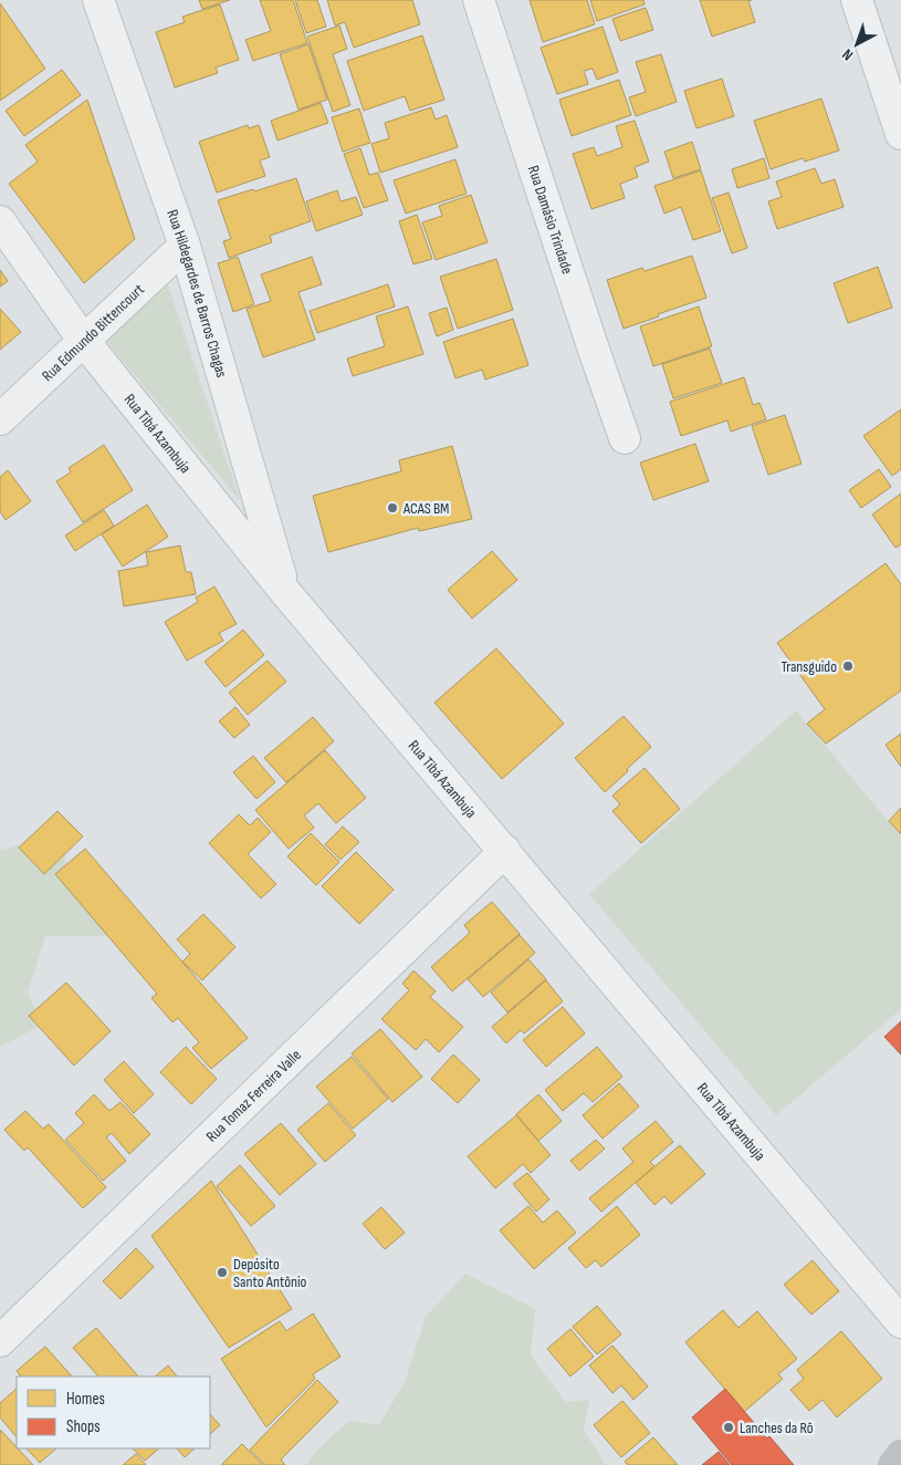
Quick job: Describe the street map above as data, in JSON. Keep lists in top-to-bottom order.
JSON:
{
  "streets": {
    "street": [
      "Rua Damásio Trindade",
      "Rua Hildegardes de Barros Chagas",
      "Rua Edmundo Bittencourt",
      "Rua Tibá Azambuja",
      "Rua Tomaz Ferreira Valle"
    ]
  },
  "crossings": [
    ["Rua Hildegardes de Barros Chagas", "Rua Edmundo Bittencourt"],
    ["Rua Hildegardes de Barros Chagas", "Rua Tibá Azambuja"],
    ["Rua Edmundo Bittencourt", "Rua Tibá Azambuja"],
    ["Rua Tibá Azambuja", "Rua Tomaz Ferreira Valle"]
  ],
  "places": [
    "ACAS BM",
    "Transguido",
    "Depósito Santo Antônio",
    "Lanches da Rô"
  ],
  "legend": ["Homes", "Shops"],
  "north": "bottom left"
}
